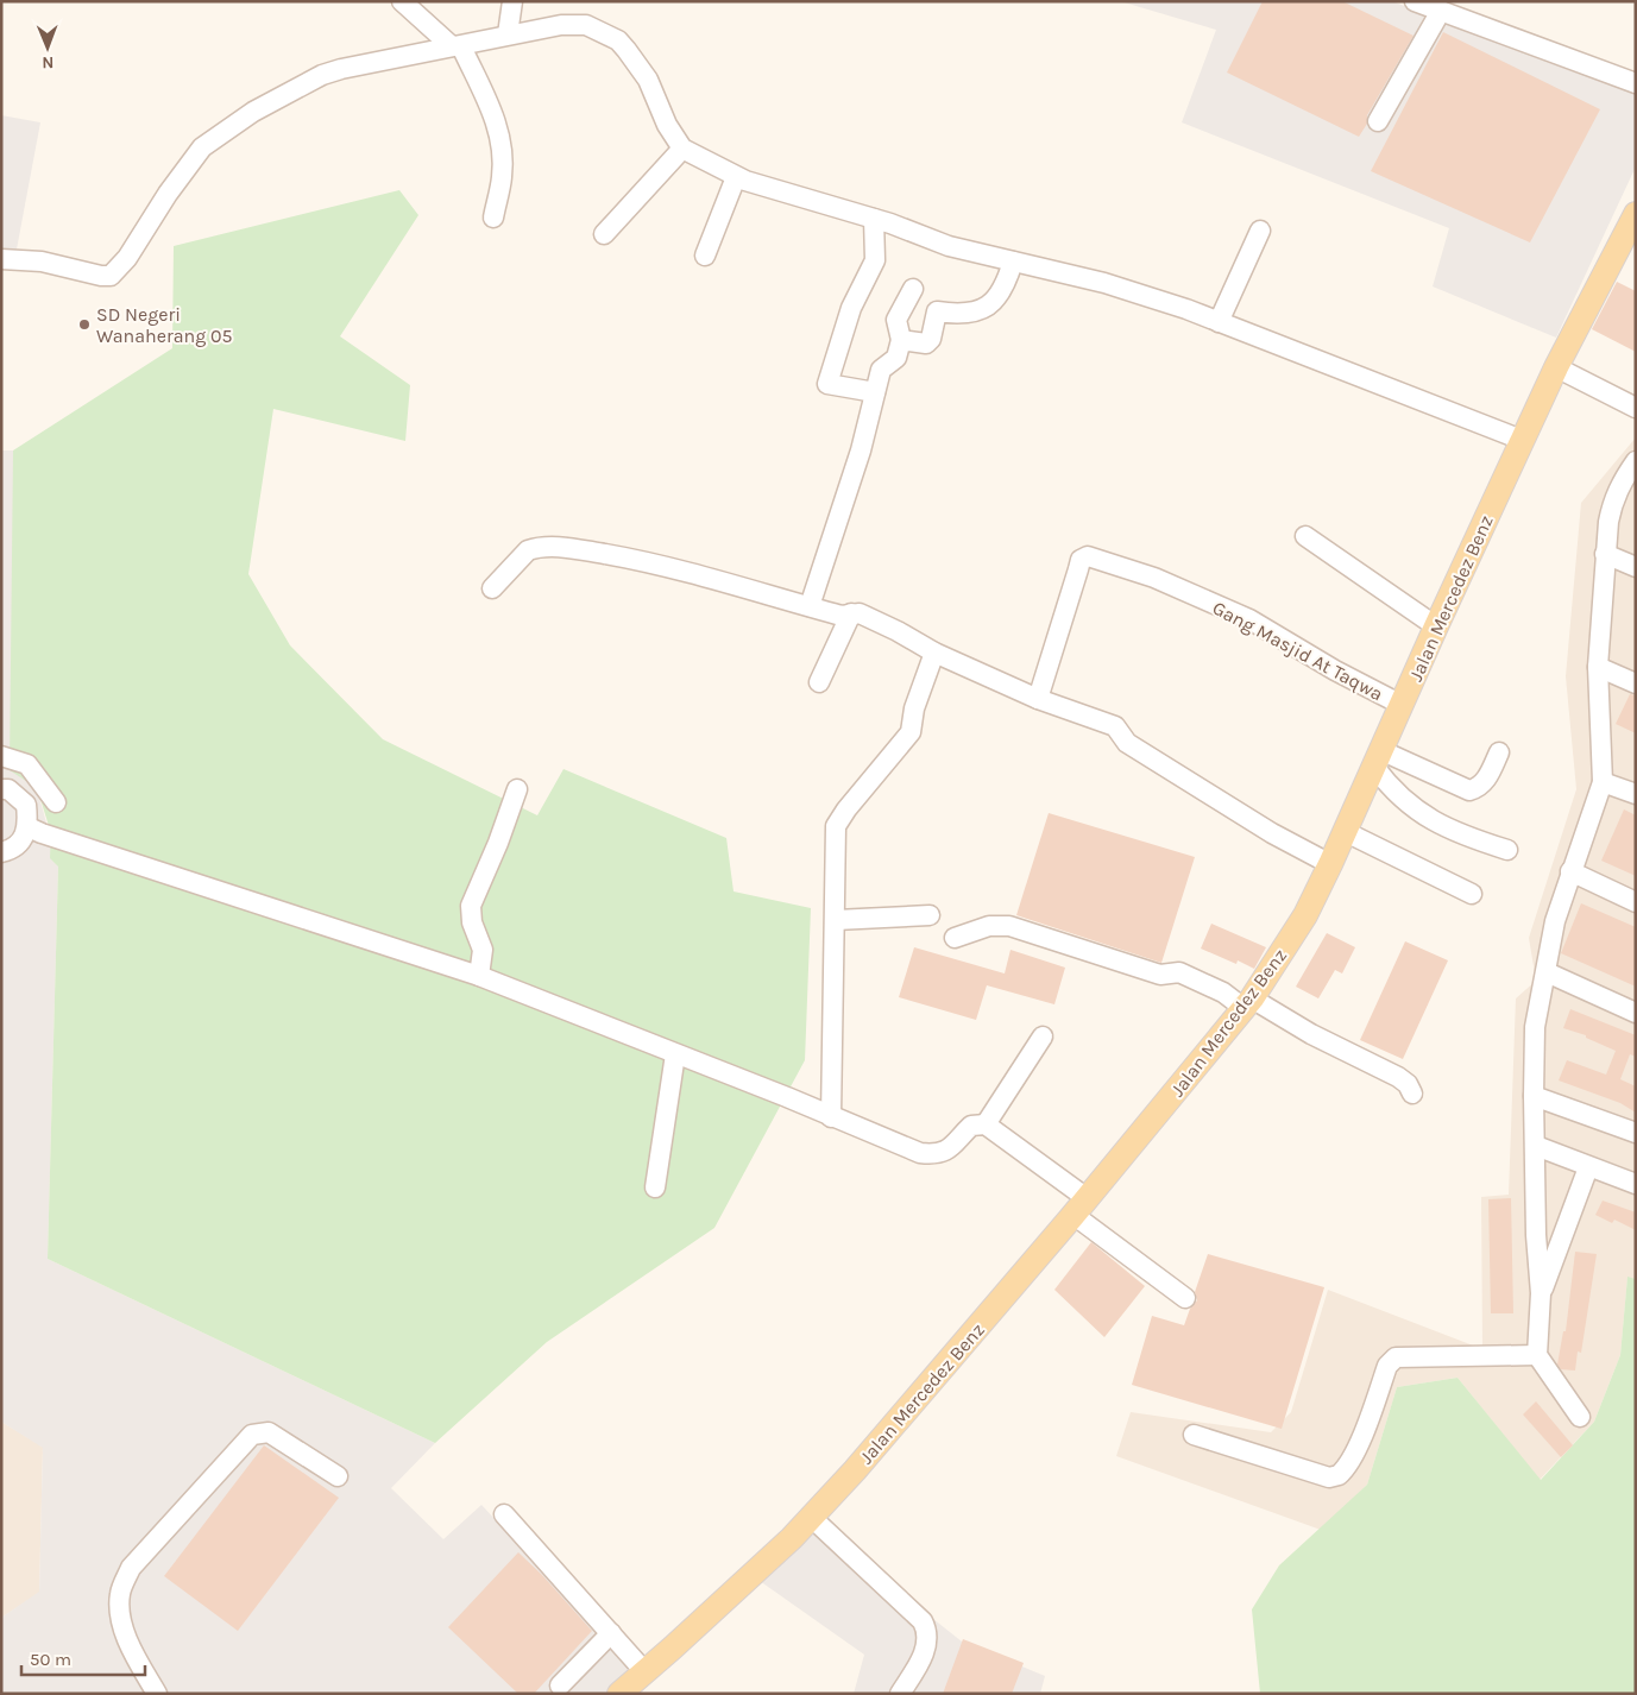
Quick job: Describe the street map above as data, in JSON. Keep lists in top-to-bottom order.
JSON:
{
  "streets": {
    "main road": ["Jalan Mercedez Benz"],
    "street": ["Gang Masjid At Taqwa"]
  },
  "crossings": [
    ["Jalan Mercedez Benz", "Gang Masjid At Taqwa"]
  ],
  "places": ["SD Negeri Wanaherang 05"],
  "scale_bar": "50 m",
  "north": "bottom"
}
